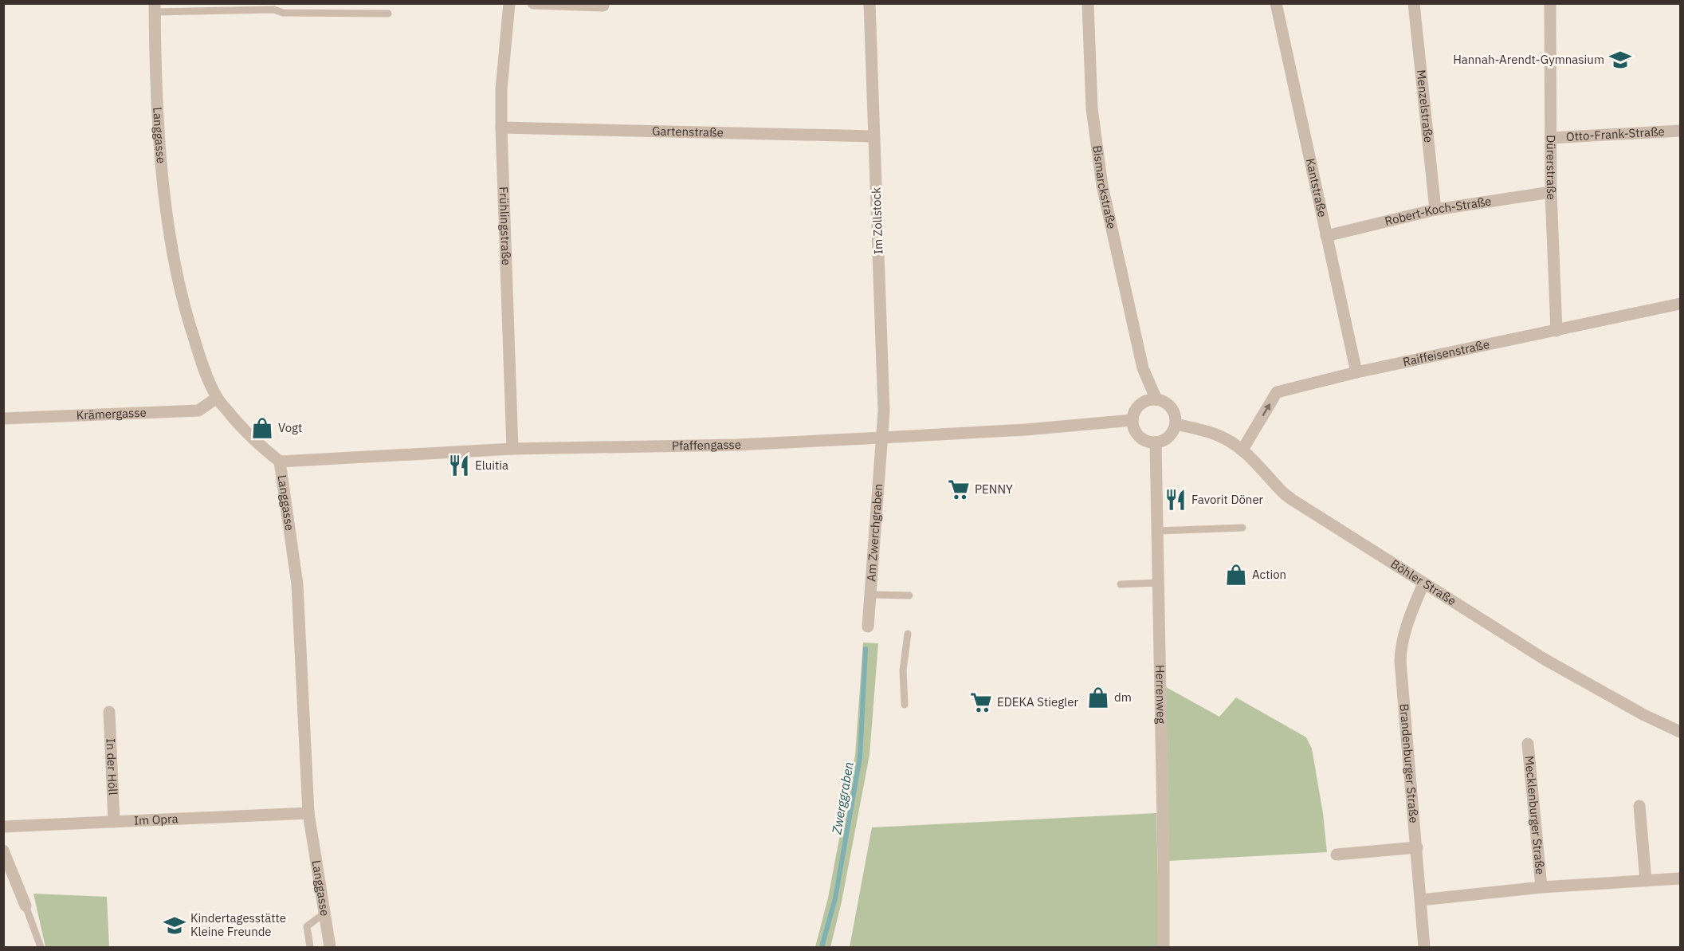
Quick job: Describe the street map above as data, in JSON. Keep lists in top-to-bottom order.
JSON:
{
  "streets": {
    "street": [
      "Menzelstraße",
      "Gartenstraße",
      "Otto-Frank-Straße",
      "Langgasse",
      "Dürerstraße",
      "Bismarckstraße",
      "Kantstraße",
      "Robert-Koch-Straße",
      "Im Zollstock",
      "Frühlingstraße",
      "Raiffeisenstraße",
      "Krämergasse",
      "Pfaffengasse",
      "Am Zwerchgraben",
      "Böhler Straße",
      "Herrenweg",
      "Brandenburger Straße",
      "In der Höll",
      "Mecklenburger Straße",
      "Im Opra"
    ]
  },
  "crossings": [
    ["Menzelstraße", "Robert-Koch-Straße"],
    ["Gartenstraße", "Im Zollstock"],
    ["Gartenstraße", "Frühlingstraße"],
    ["Otto-Frank-Straße", "Dürerstraße"],
    ["Langgasse", "Krämergasse"],
    ["Langgasse", "Pfaffengasse"],
    ["Langgasse", "Im Opra"],
    ["Dürerstraße", "Robert-Koch-Straße"],
    ["Dürerstraße", "Raiffeisenstraße"],
    ["Bismarckstraße", "Pfaffengasse"],
    ["Bismarckstraße", "Böhler Straße"],
    ["Bismarckstraße", "Herrenweg"],
    ["Kantstraße", "Robert-Koch-Straße"],
    ["Kantstraße", "Raiffeisenstraße"],
    ["Im Zollstock", "Pfaffengasse"],
    ["Im Zollstock", "Am Zwerchgraben"],
    ["Frühlingstraße", "Pfaffengasse"],
    ["Raiffeisenstraße", "Böhler Straße"],
    ["Pfaffengasse", "Am Zwerchgraben"],
    ["Pfaffengasse", "Böhler Straße"],
    ["Pfaffengasse", "Herrenweg"],
    ["Böhler Straße", "Herrenweg"],
    ["Böhler Straße", "Brandenburger Straße"],
    ["Brandenburger Straße", "Mecklenburger Straße"],
    ["In der Höll", "Im Opra"]
  ],
  "water": ["Zwerggraben"],
  "places": {
    "school or university": ["Hannah-Arendt-Gymnasium", "Kindertagesstätte Kleine Freunde"],
    "shop": ["Vogt", "Action", "dm"],
    "restaurant": ["Eluitia", "Favorit Döner"],
    "supermarket": ["PENNY", "EDEKA Stiegler"]
  }
}
